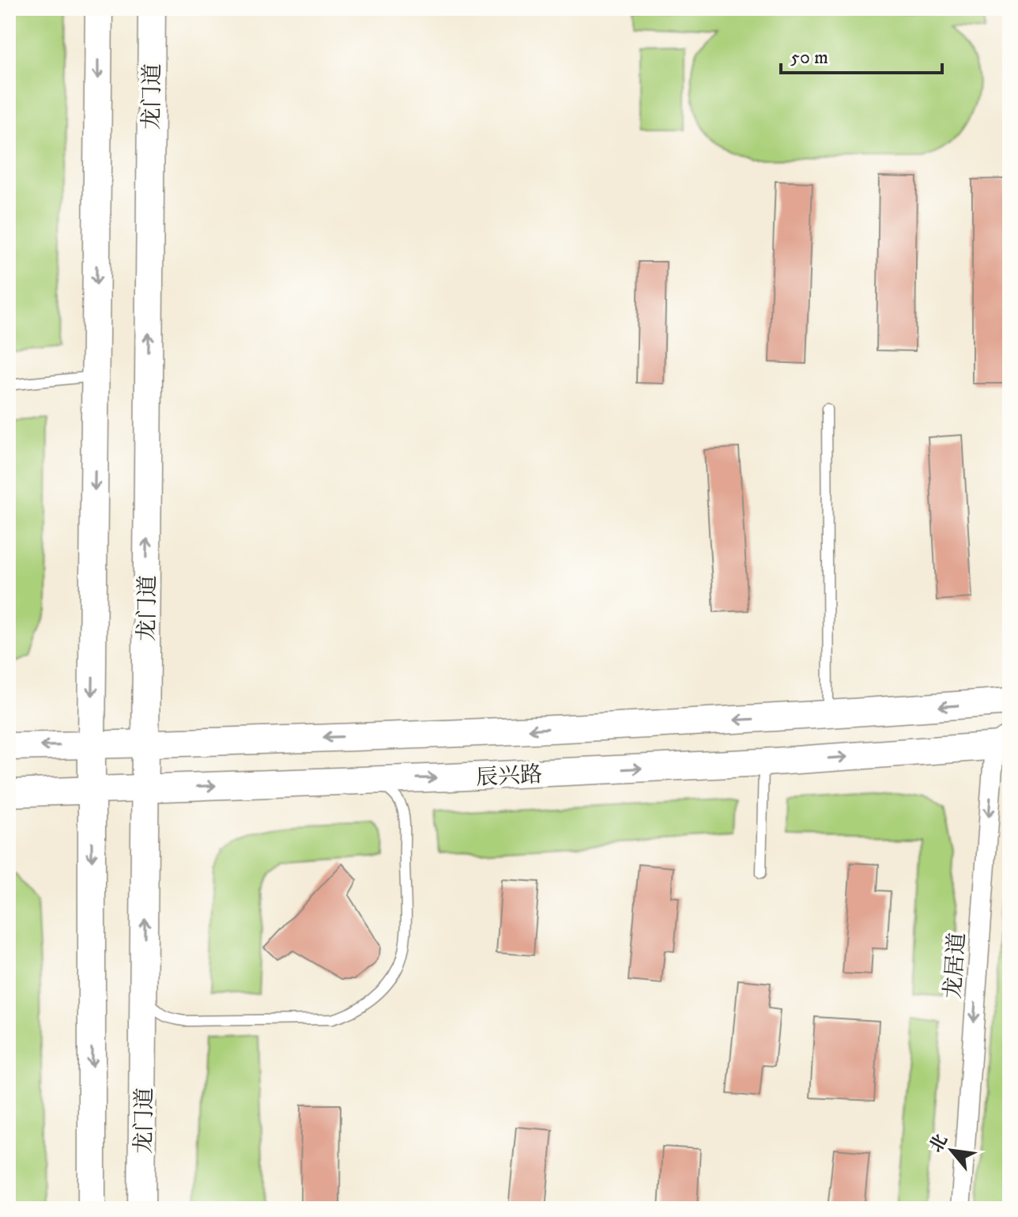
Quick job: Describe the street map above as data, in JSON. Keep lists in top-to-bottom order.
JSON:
{
  "streets": {
    "main road": ["龙门道", "辰兴路"],
    "street": ["龙居道"]
  },
  "crossings": [
    ["龙门道", "辰兴路"],
    ["辰兴路", "龙居道"]
  ],
  "one_way": ["龙居道"],
  "scale_bar": "50 m",
  "north": "top left"
}
